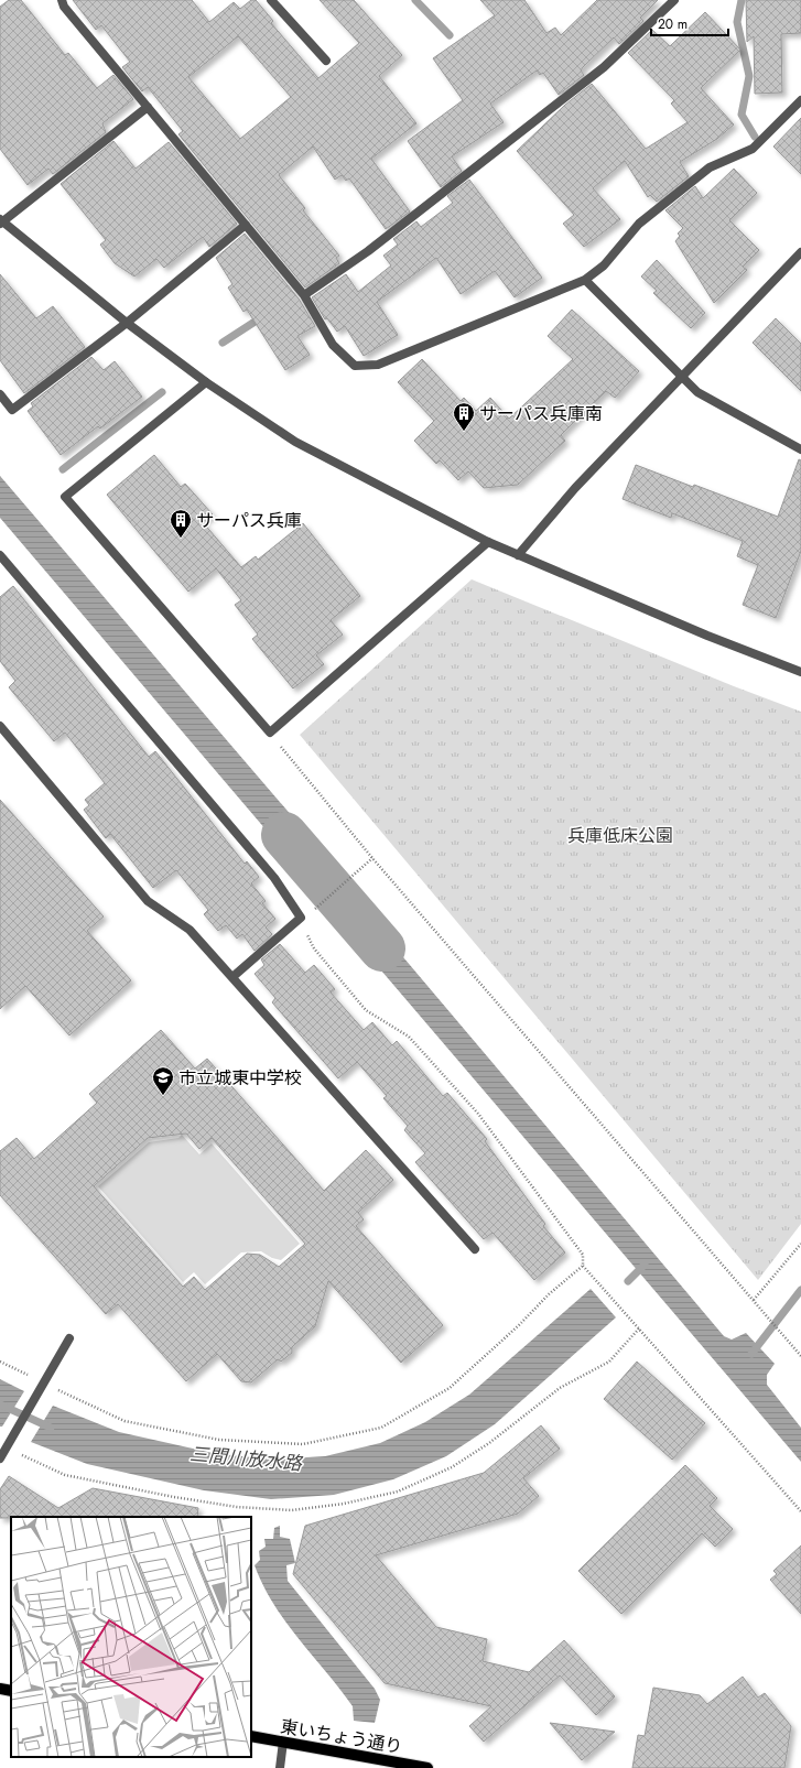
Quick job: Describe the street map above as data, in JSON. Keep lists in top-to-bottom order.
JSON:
{
  "streets": {
    "main road": ["東いちょう通り"]
  },
  "water": ["三間川放水路"],
  "parks": ["兵庫低床公園"],
  "places": {
    "building": ["サーパス兵庫南", "サーパス兵庫"],
    "school or university": ["市立城東中学校"]
  },
  "scale_bar": "20 m"
}
